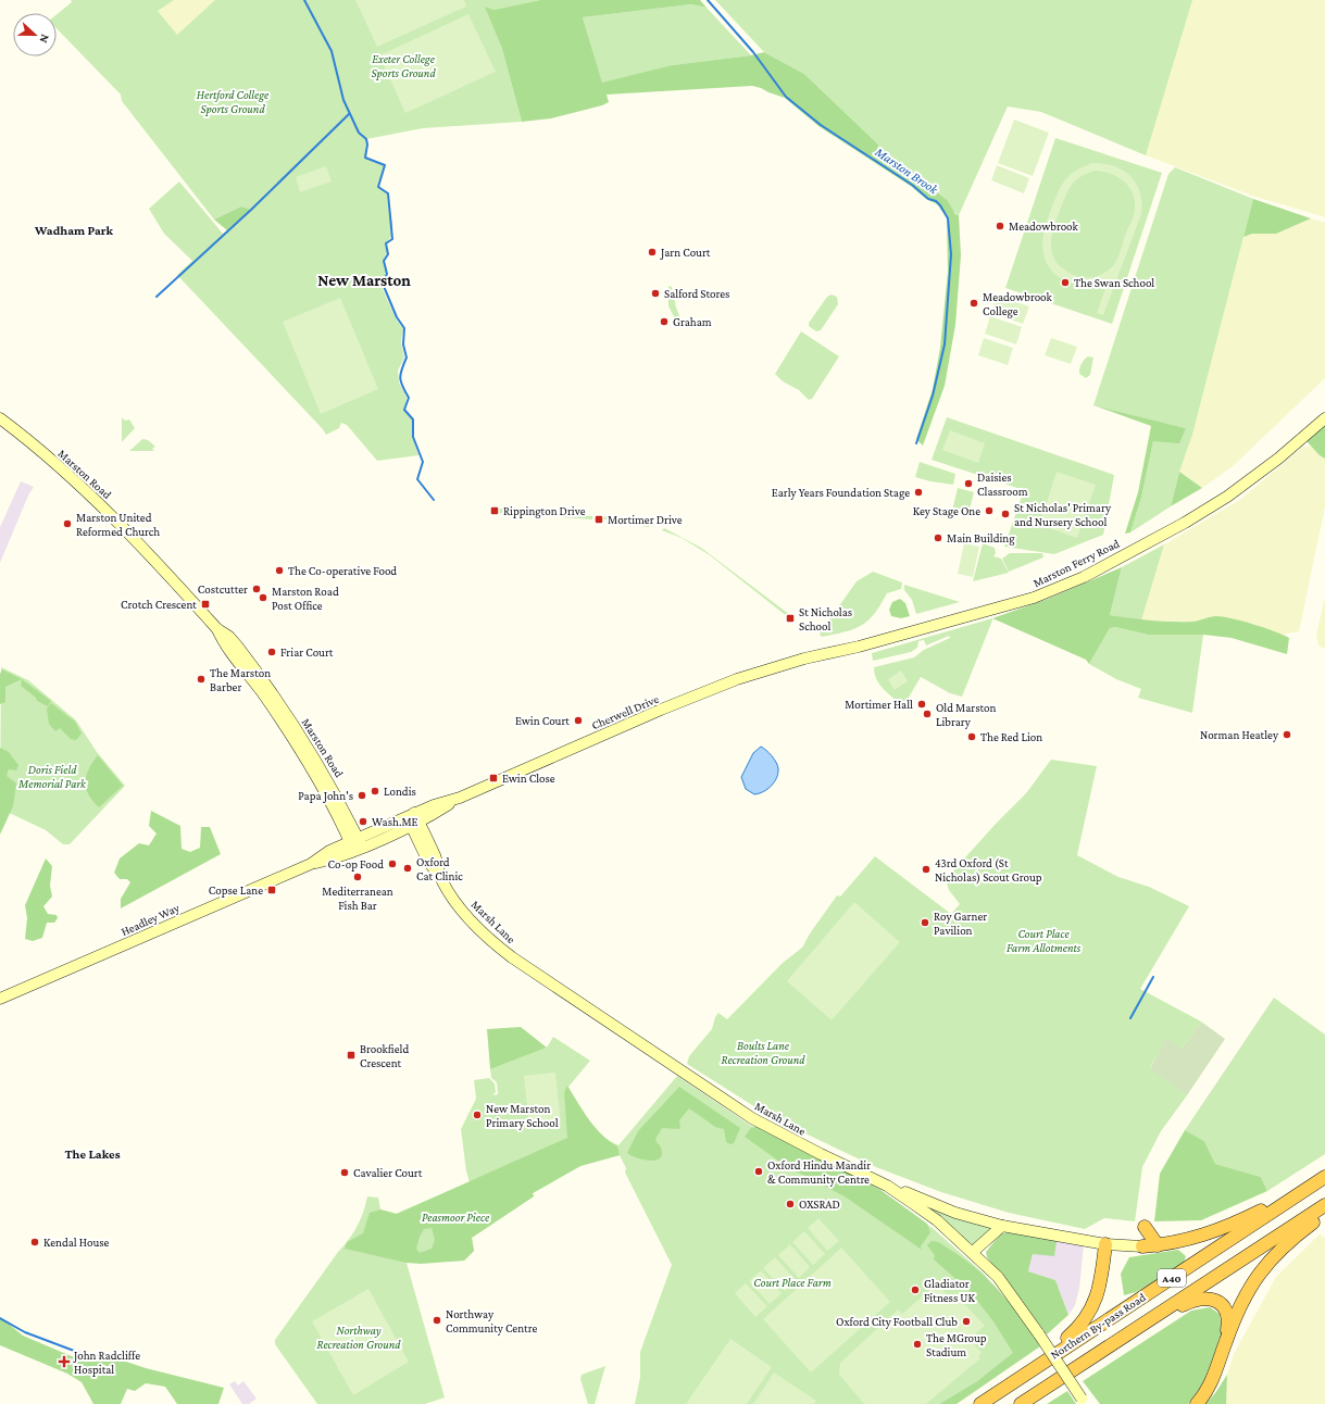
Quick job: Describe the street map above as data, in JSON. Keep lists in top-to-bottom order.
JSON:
{
  "streets": {
    "highway": ["A40", "Northern By-pass Road"],
    "main road": [
      "Marston Road",
      "Marston Ferry Road",
      "Cherwell Drive",
      "Headley Way",
      "Marsh Lane"
    ]
  },
  "crossings": [
    ["Marston Road", "Cherwell Drive"],
    ["Marston Road", "Headley Way"],
    ["Marston Ferry Road", "Cherwell Drive"],
    ["Cherwell Drive", "Headley Way"],
    ["Cherwell Drive", "Marsh Lane"]
  ],
  "districts": ["Wadham Park", "New Marston", "The Lakes"],
  "water": ["Marston Brook"],
  "parks": [
    "Exeter College Sports Ground",
    "Hertford College Sports Ground",
    "Doris Field Memorial Park",
    "Court Place Farm Allotments",
    "Boults Lane Recreation Ground",
    "Peasmoor Piece",
    "Court Place Farm",
    "Northway Recreation Ground"
  ],
  "places": {
    "other": [
      "Meadowbrook",
      "Jarn Court",
      "The Swan School",
      "Salford Stores",
      "Meadowbrook College",
      "Graham",
      "Daisies Classroom",
      "Early Years Foundation Stage",
      "Key Stage One",
      "St Nicholas' Primary and Nursery School",
      "Marston United Reformed Church",
      "Main Building",
      "The Co-operative Food",
      "Costcutter",
      "Marston Road Post Office",
      "Friar Court",
      "The Marston Barber",
      "Mortimer Hall",
      "Old Marston Library",
      "Ewin Court",
      "Norman Heatley",
      "The Red Lion",
      "Londis",
      "Papa John's",
      "Wash.ME",
      "Co-op Food",
      "Oxford Cat Clinic",
      "43rd Oxford (St Nicholas) Scout Group",
      "Mediterranean Fish Bar",
      "Roy Garner Pavilion",
      "New Marston Primary School",
      "Oxford Hindu Mandir & Community Centre",
      "Cavalier Court",
      "OXSRAD",
      "Kendal House",
      "Gladiator Fitness UK",
      "Northway Community Centre",
      "Oxford City Football Club",
      "The MGroup Stadium"
    ],
    "transit": [
      "Rippington Drive",
      "Mortimer Drive",
      "Crotch Crescent",
      "St Nicholas School",
      "Ewin Close",
      "Copse Lane",
      "Brookfield Crescent"
    ],
    "health": ["John Radcliffe Hospital"]
  },
  "north": "right"
}
